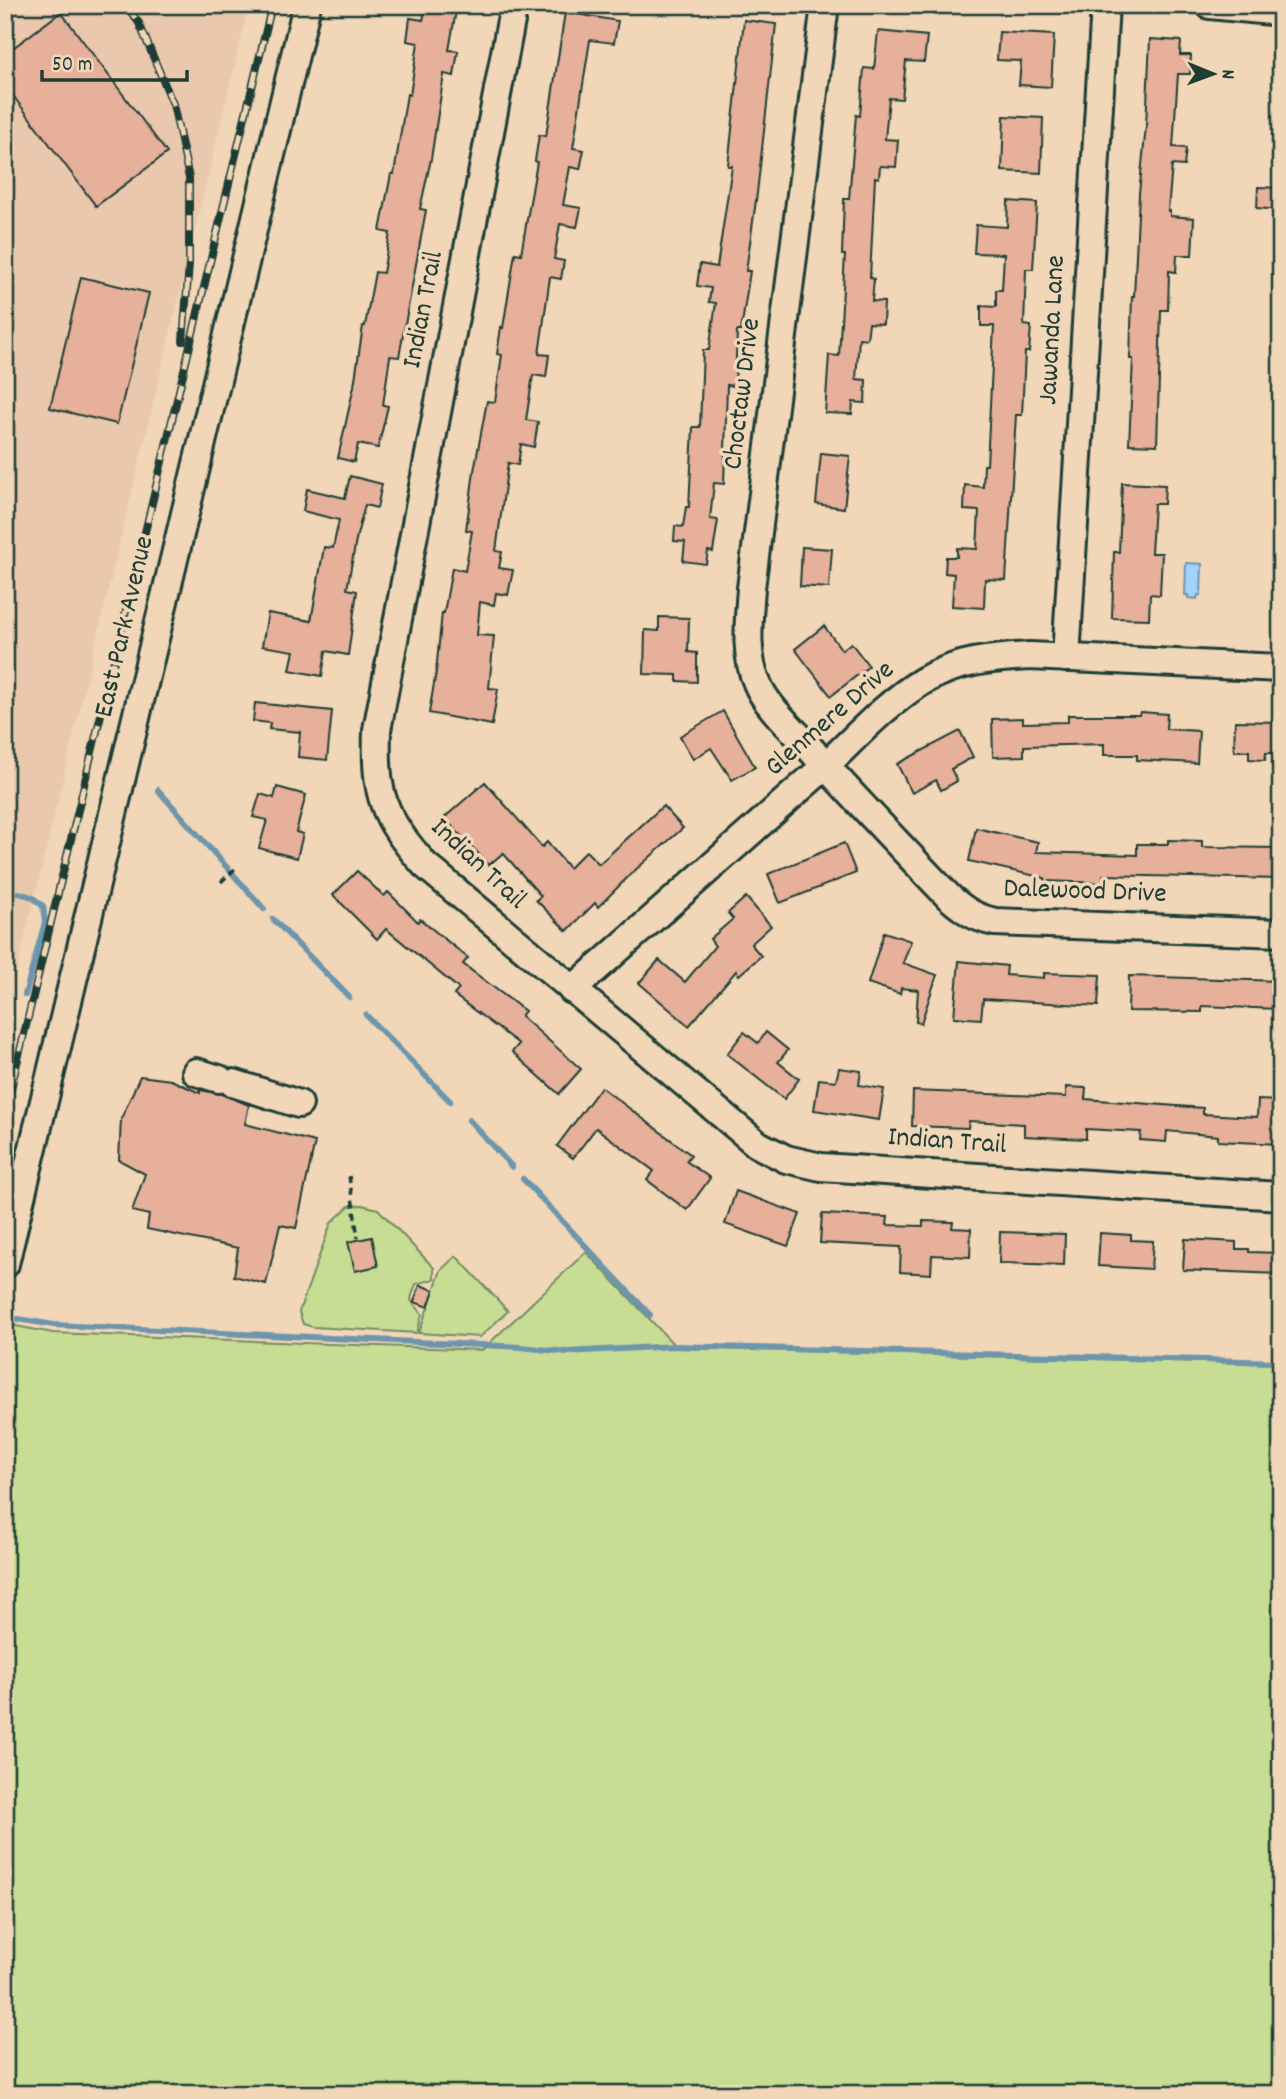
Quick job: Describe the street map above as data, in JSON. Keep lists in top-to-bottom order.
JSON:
{
  "streets": {
    "street": [
      "Indian Trail",
      "Jawanda Lane",
      "Choctaw Drive",
      "East Park Avenue",
      "Glenmere Drive",
      "Dalewood Drive"
    ]
  },
  "crossings": [
    ["Indian Trail", "Glenmere Drive"],
    ["Jawanda Lane", "Glenmere Drive"],
    ["Choctaw Drive", "Glenmere Drive"],
    ["Choctaw Drive", "Dalewood Drive"],
    ["Glenmere Drive", "Dalewood Drive"]
  ],
  "scale_bar": "50 m",
  "north": "right"
}
